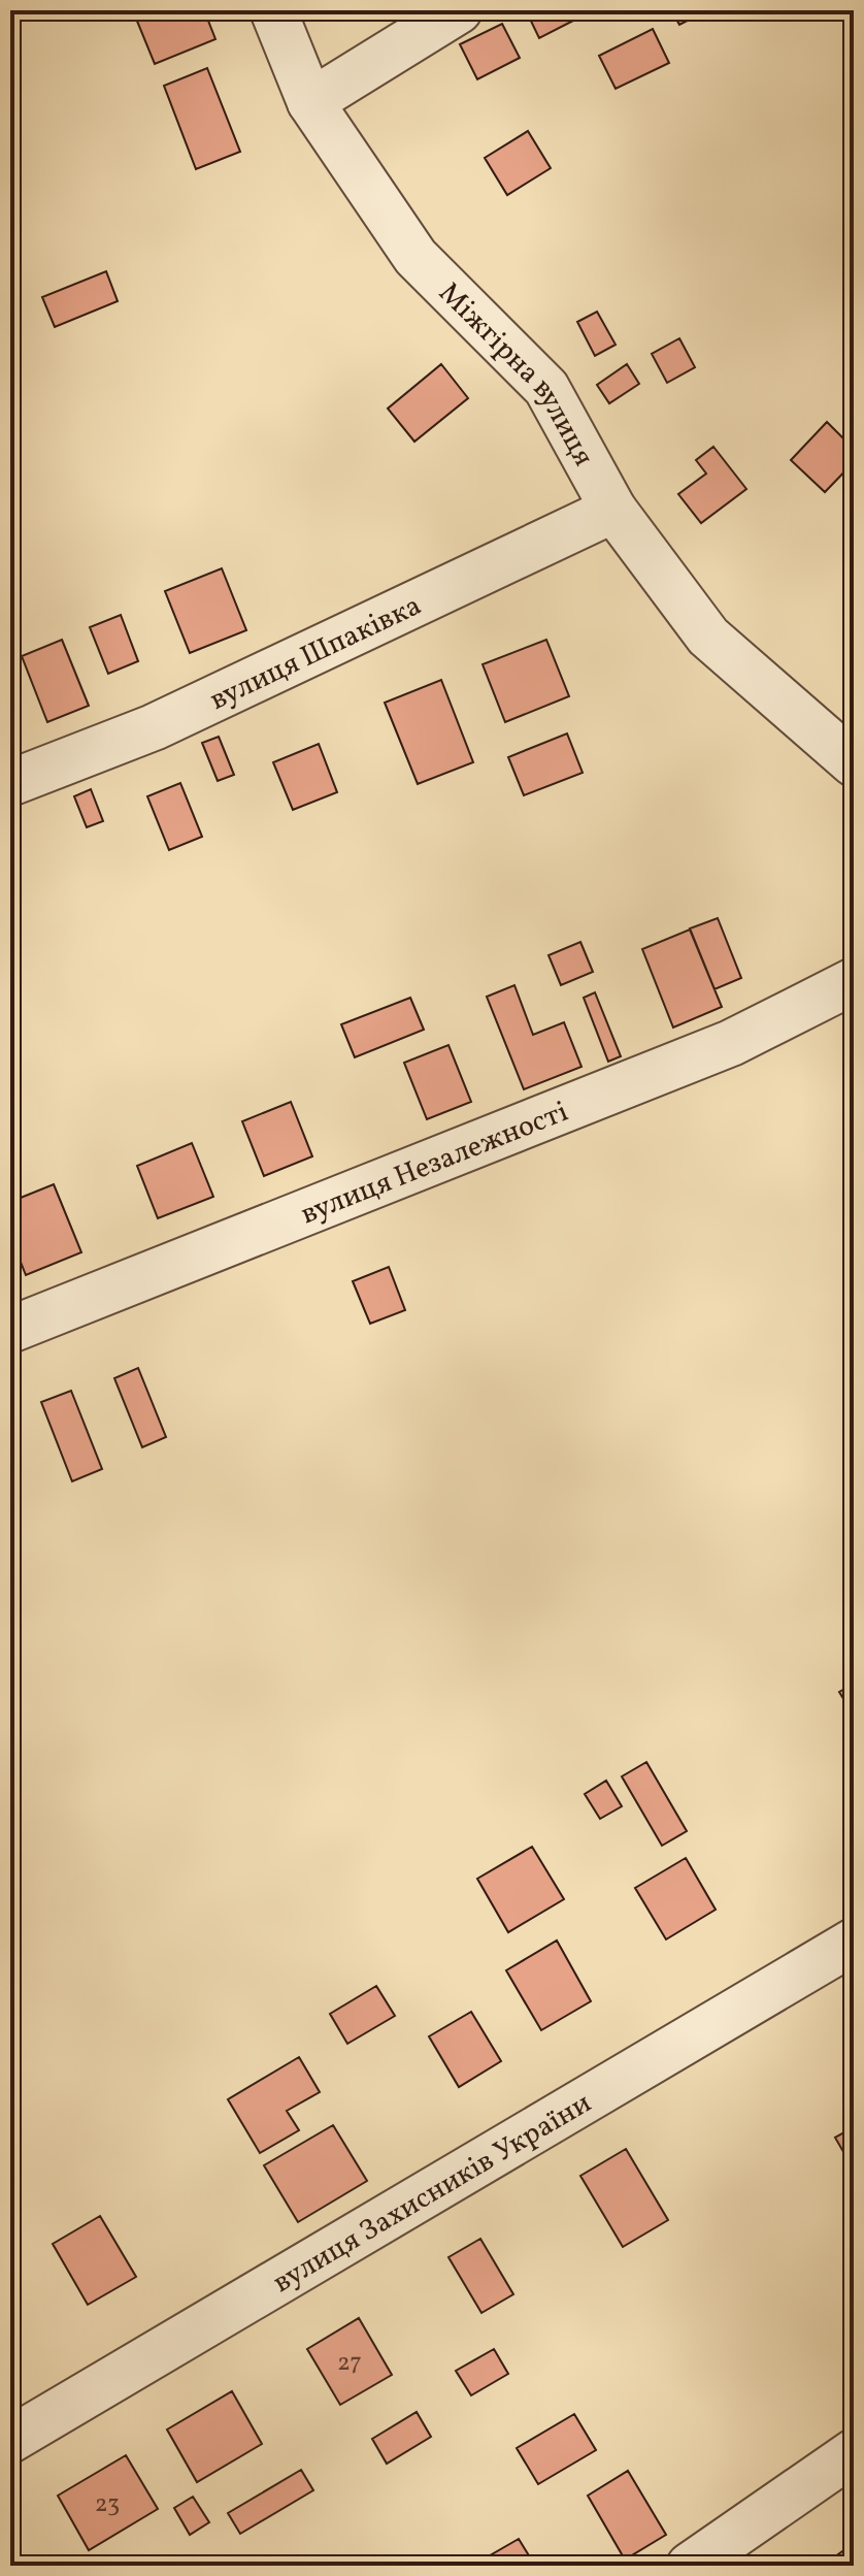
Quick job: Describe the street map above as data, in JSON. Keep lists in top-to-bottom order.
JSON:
{
  "streets": {
    "street": [
      "Міжгірна вулиця",
      "вулиця Шпаківка",
      "вулиця Незалежності",
      "вулиця Захисників України"
    ]
  },
  "crossings": [
    ["Міжгірна вулиця", "вулиця Шпаківка"]
  ],
  "house_numbers": ["27", "23"]
}
